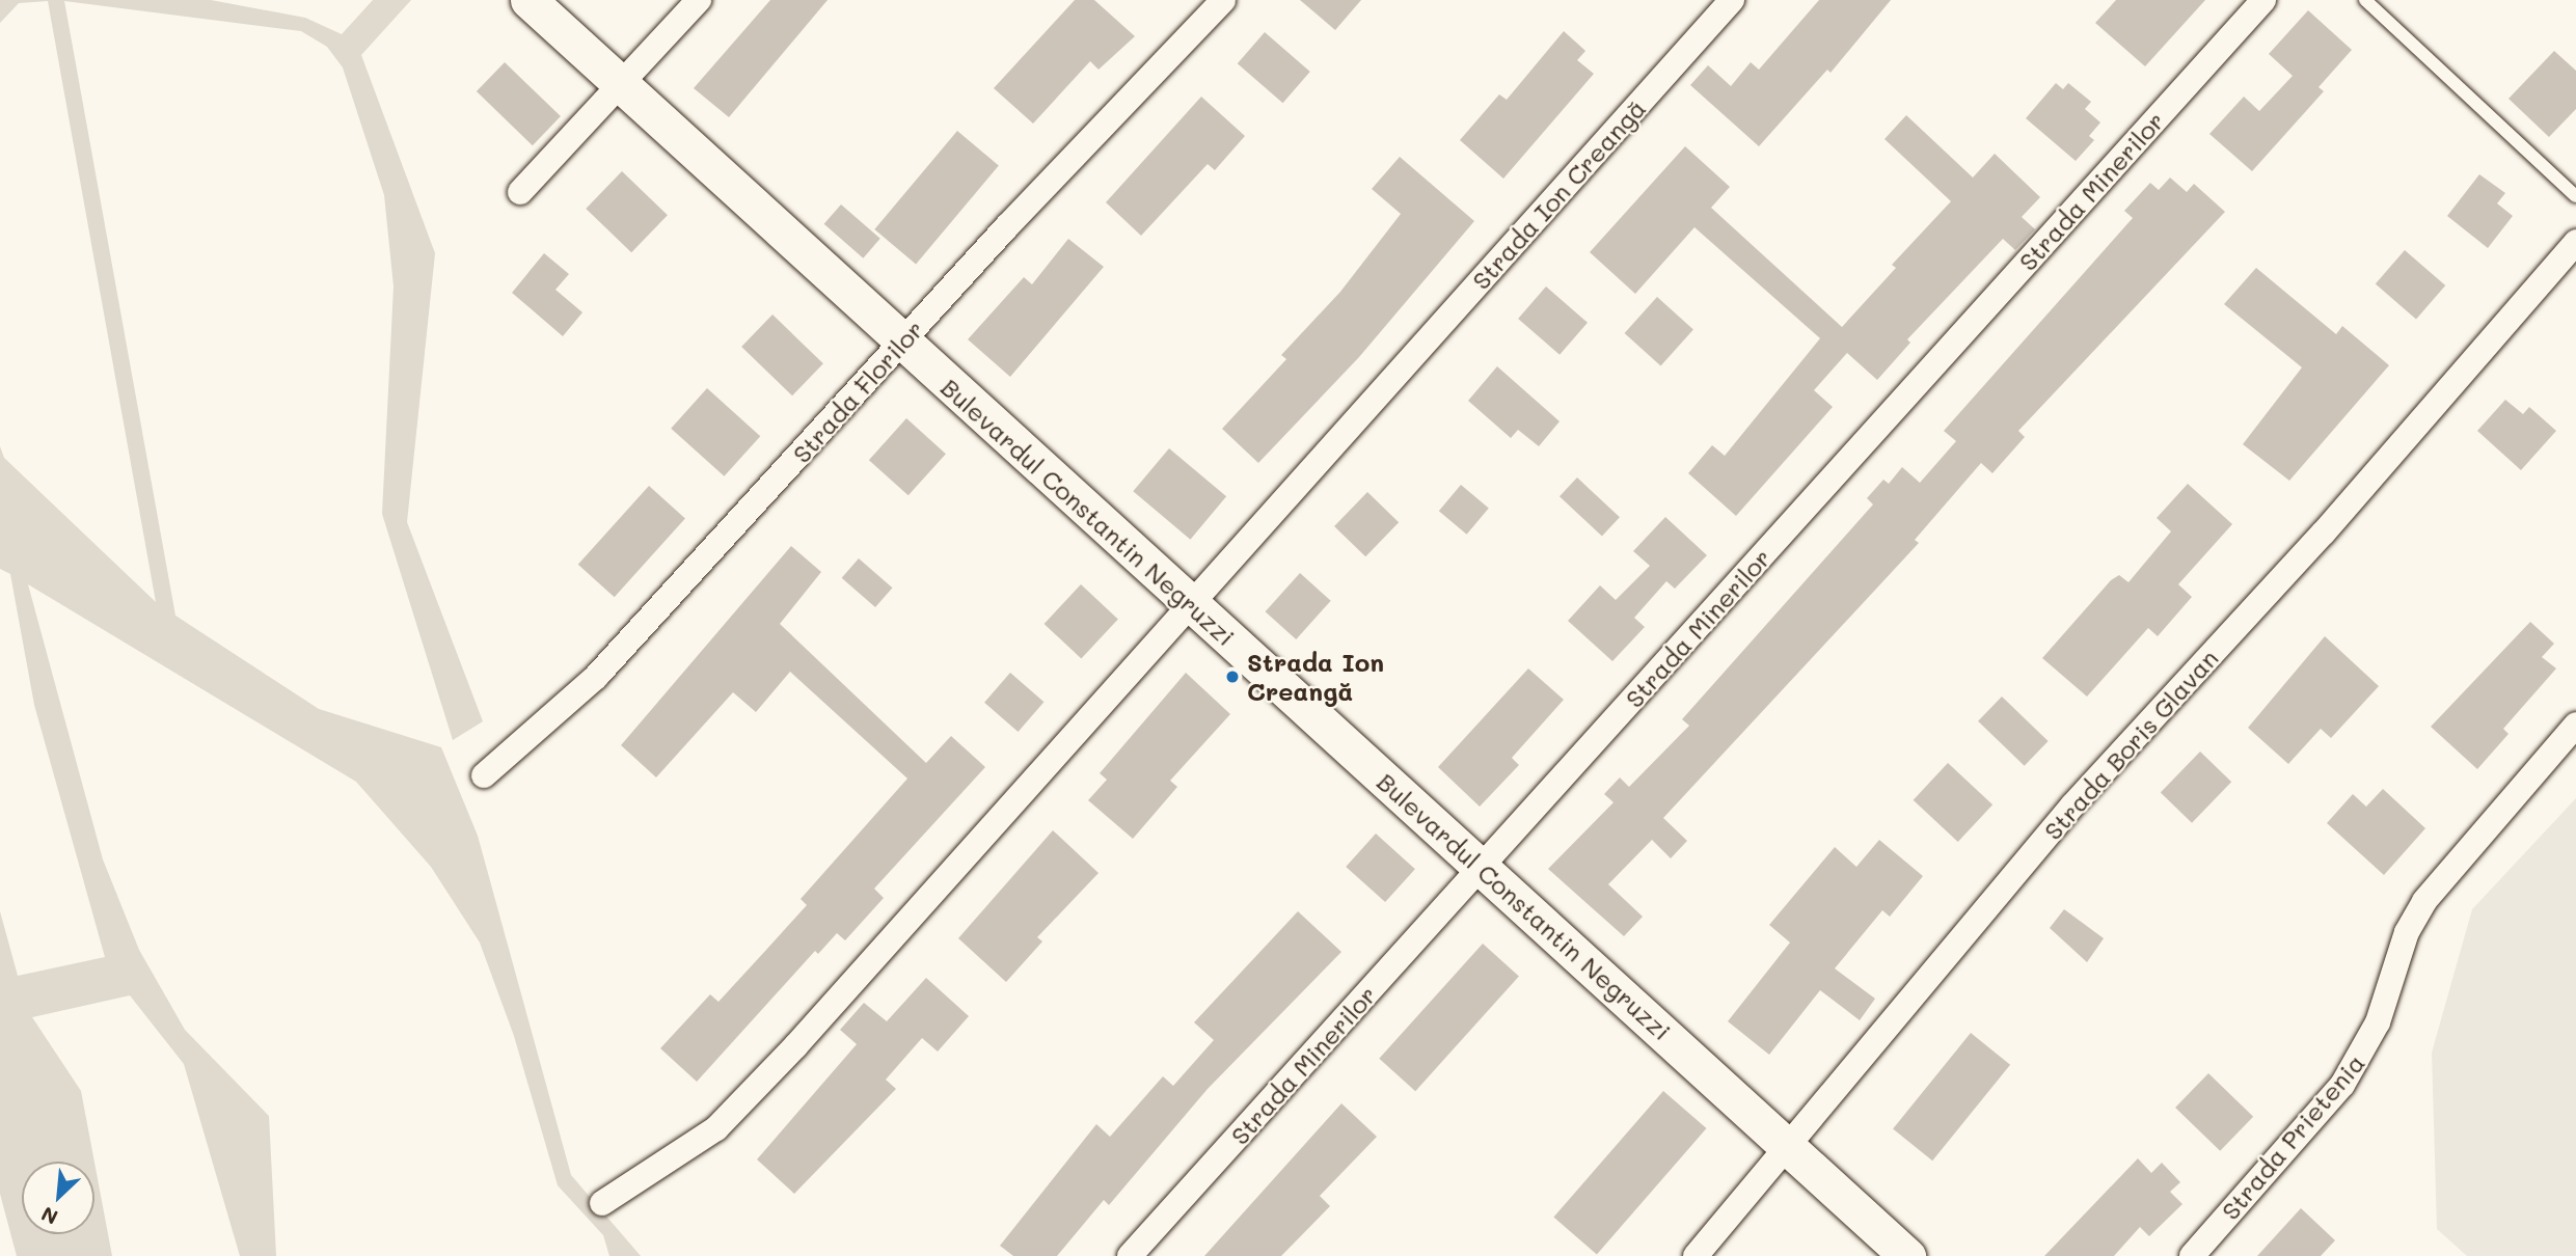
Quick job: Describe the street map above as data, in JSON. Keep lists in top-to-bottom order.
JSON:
{
  "streets": {
    "street": [
      "Strada Minerilor",
      "Strada Ion Creangă",
      "Strada Florilor",
      "Bulevardul Constantin Negruzzi",
      "Strada Boris Glavan",
      "Strada Prietenia"
    ]
  },
  "crossings": [
    ["Strada Minerilor", "Bulevardul Constantin Negruzzi"],
    ["Strada Ion Creangă", "Bulevardul Constantin Negruzzi"],
    ["Strada Florilor", "Bulevardul Constantin Negruzzi"],
    ["Bulevardul Constantin Negruzzi", "Strada Boris Glavan"]
  ],
  "places": ["Strada Ion Creangă"],
  "north": "bottom left"
}
